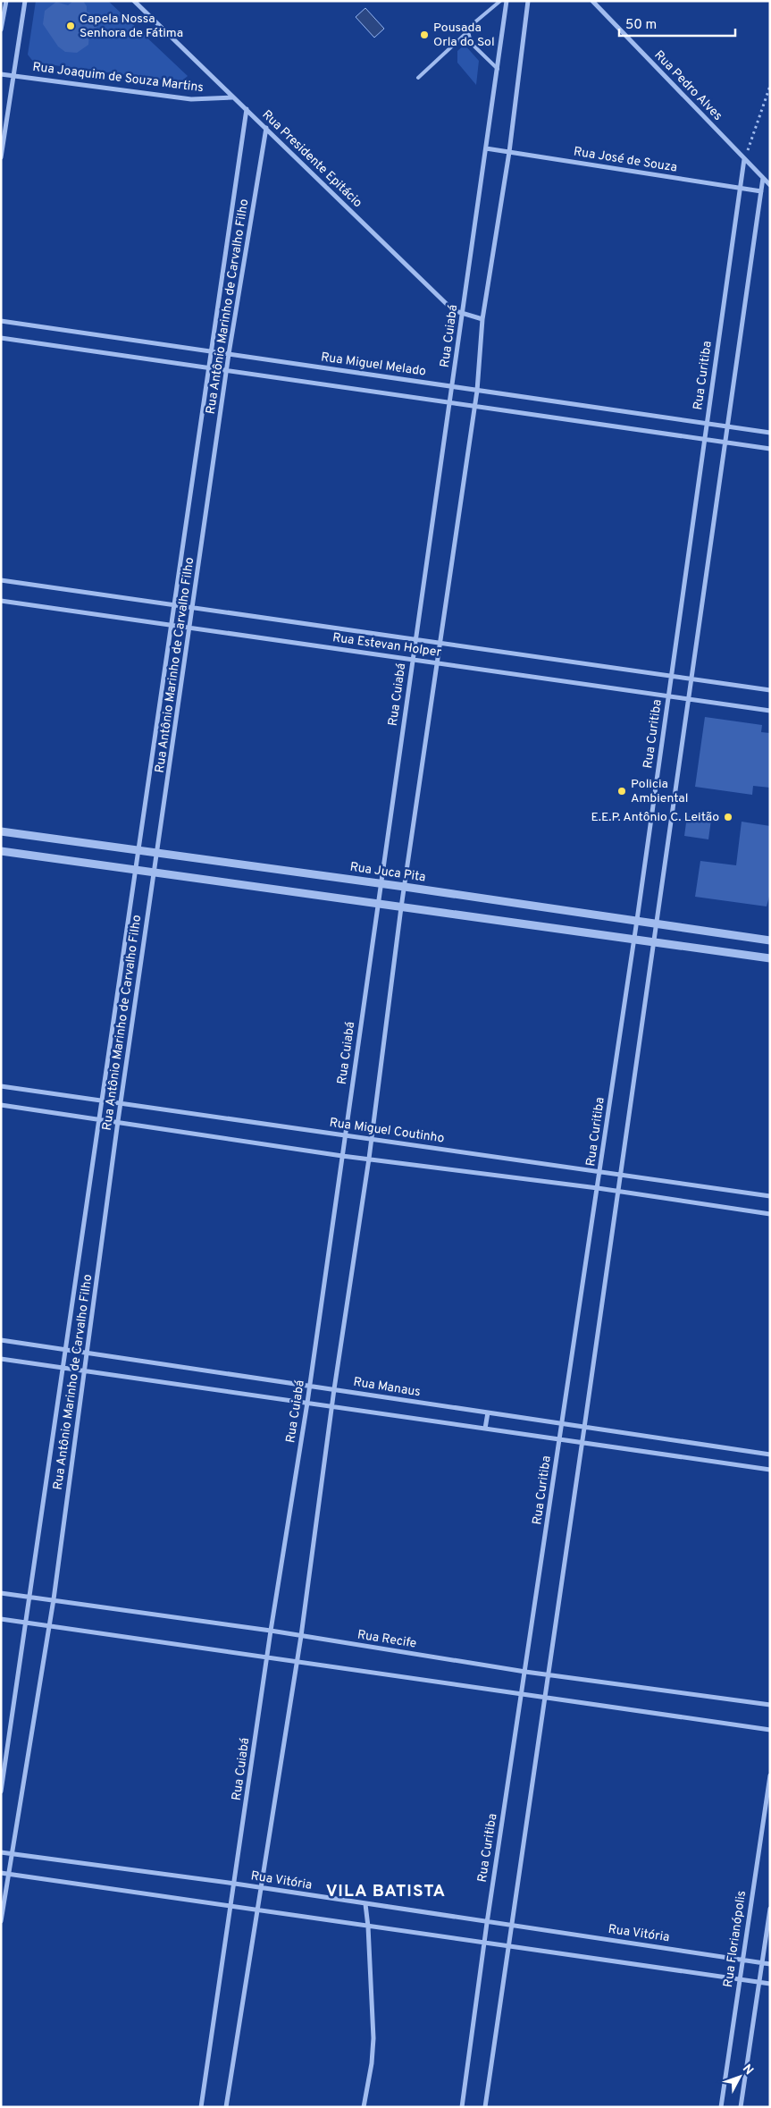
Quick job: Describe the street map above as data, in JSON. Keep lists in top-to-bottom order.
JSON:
{
  "streets": {
    "street": [
      "Rua Joaquim de Souza Martins",
      "Rua Pedro Alves",
      "Rua Presidente Epitácio",
      "Rua José de Souza",
      "Rua Antônio Marinho de Carvalho Filho",
      "Rua Cuiabá",
      "Rua Miguel Melado",
      "Rua Curitiba",
      "Rua Estevan Holper",
      "Rua Juca Pita",
      "Rua Miguel Coutinho",
      "Rua Manaus",
      "Rua Recife",
      "Rua Vitória",
      "Rua Florianópolis"
    ]
  },
  "crossings": [
    ["Rua Joaquim de Souza Martins", "Rua Presidente Epitácio"],
    ["Rua Pedro Alves", "Rua Curitiba"],
    ["Rua Presidente Epitácio", "Rua Antônio Marinho de Carvalho Filho"],
    ["Rua Presidente Epitácio", "Rua Cuiabá"],
    ["Rua José de Souza", "Rua Cuiabá"],
    ["Rua José de Souza", "Rua Curitiba"],
    ["Rua Antônio Marinho de Carvalho Filho", "Rua Miguel Melado"],
    ["Rua Antônio Marinho de Carvalho Filho", "Rua Estevan Holper"],
    ["Rua Antônio Marinho de Carvalho Filho", "Rua Juca Pita"],
    ["Rua Antônio Marinho de Carvalho Filho", "Rua Miguel Coutinho"],
    ["Rua Antônio Marinho de Carvalho Filho", "Rua Manaus"],
    ["Rua Antônio Marinho de Carvalho Filho", "Rua Recife"],
    ["Rua Antônio Marinho de Carvalho Filho", "Rua Vitória"],
    ["Rua Cuiabá", "Rua Miguel Melado"],
    ["Rua Cuiabá", "Rua Estevan Holper"],
    ["Rua Cuiabá", "Rua Juca Pita"],
    ["Rua Cuiabá", "Rua Miguel Coutinho"],
    ["Rua Cuiabá", "Rua Manaus"],
    ["Rua Cuiabá", "Rua Recife"],
    ["Rua Cuiabá", "Rua Vitória"],
    ["Rua Miguel Melado", "Rua Curitiba"],
    ["Rua Curitiba", "Rua Estevan Holper"],
    ["Rua Curitiba", "Rua Juca Pita"],
    ["Rua Curitiba", "Rua Miguel Coutinho"],
    ["Rua Curitiba", "Rua Manaus"],
    ["Rua Curitiba", "Rua Recife"],
    ["Rua Curitiba", "Rua Vitória"],
    ["Rua Vitória", "Rua Florianópolis"]
  ],
  "districts": ["VILA BATISTA"],
  "places": [
    "Capela Nossa Senhora de Fátima",
    "Pousada Orla do Sol",
    "Policia Ambiental",
    "E.E.P. Antônio C. Leitão"
  ],
  "scale_bar": "50 m",
  "north": "top right"
}
